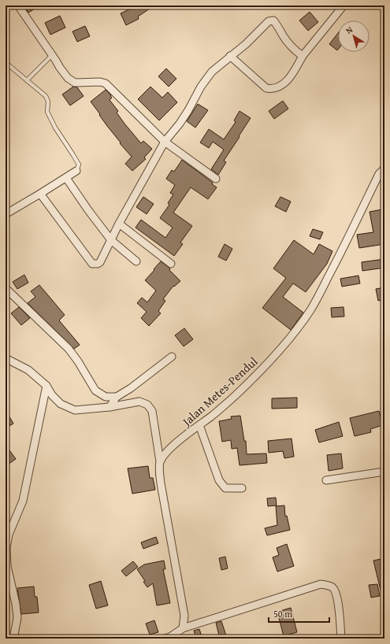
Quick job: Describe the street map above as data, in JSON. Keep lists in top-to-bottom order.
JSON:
{
  "streets": {
    "street": ["Jalan Metes-Pendul"]
  },
  "scale_bar": "50 m",
  "north": "top left"
}
